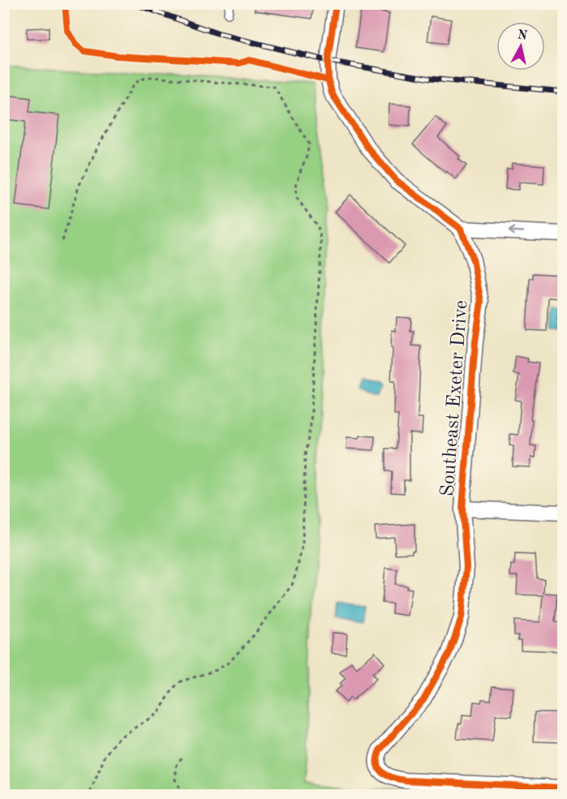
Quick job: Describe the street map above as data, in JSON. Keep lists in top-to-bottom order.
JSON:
{
  "streets": {
    "street": ["Southeast Exeter Drive"]
  },
  "north": "top"
}
